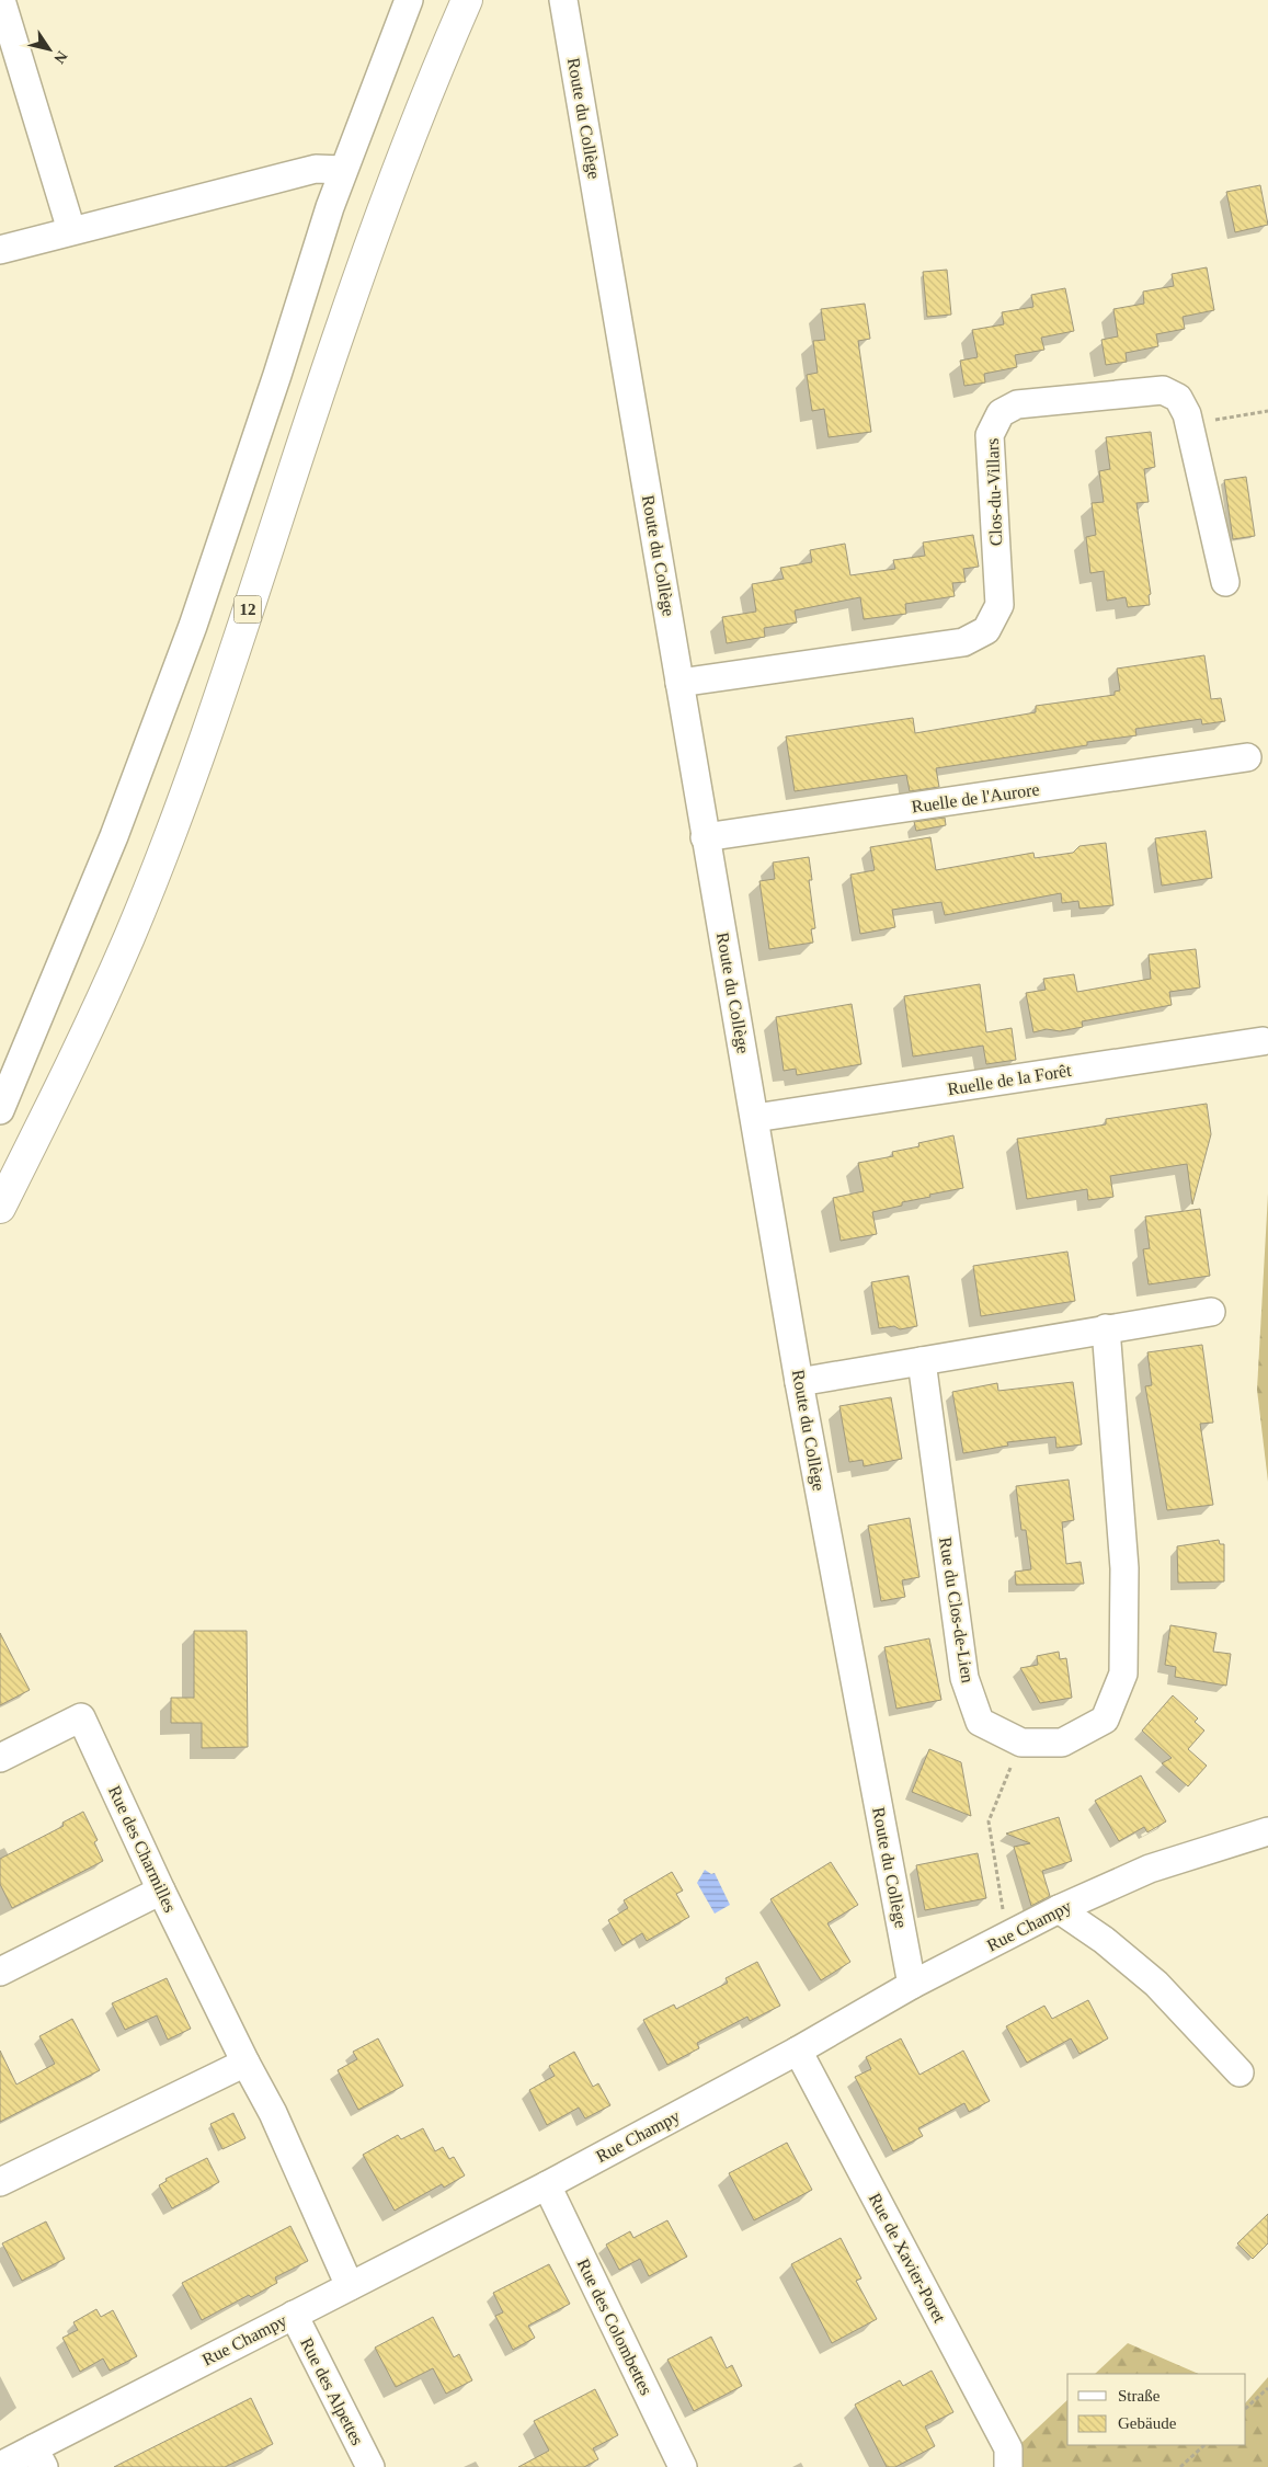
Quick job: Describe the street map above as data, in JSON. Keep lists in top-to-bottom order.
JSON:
{
  "streets": {
    "highway": ["12"],
    "street": [
      "Route du Collège",
      "Clos-du-Villars",
      "Ruelle de l'Aurore",
      "Ruelle de la Forêt",
      "Rue du Clos-de-Lien",
      "Rue des Charmilles",
      "Rue Champy",
      "Rue de Xavier-Poret",
      "Rue des Colombettes",
      "Rue des Alpettes"
    ]
  },
  "crossings": [
    ["Route du Collège", "Clos-du-Villars"],
    ["Route du Collège", "Ruelle de l'Aurore"],
    ["Route du Collège", "Ruelle de la Forêt"],
    ["Route du Collège", "Rue Champy"],
    ["Rue des Charmilles", "Rue Champy"],
    ["Rue Champy", "Rue de Xavier-Poret"],
    ["Rue Champy", "Rue des Colombettes"],
    ["Rue Champy", "Rue des Alpettes"]
  ],
  "legend": ["Straße", "Gebäude"],
  "north": "bottom right"
}
